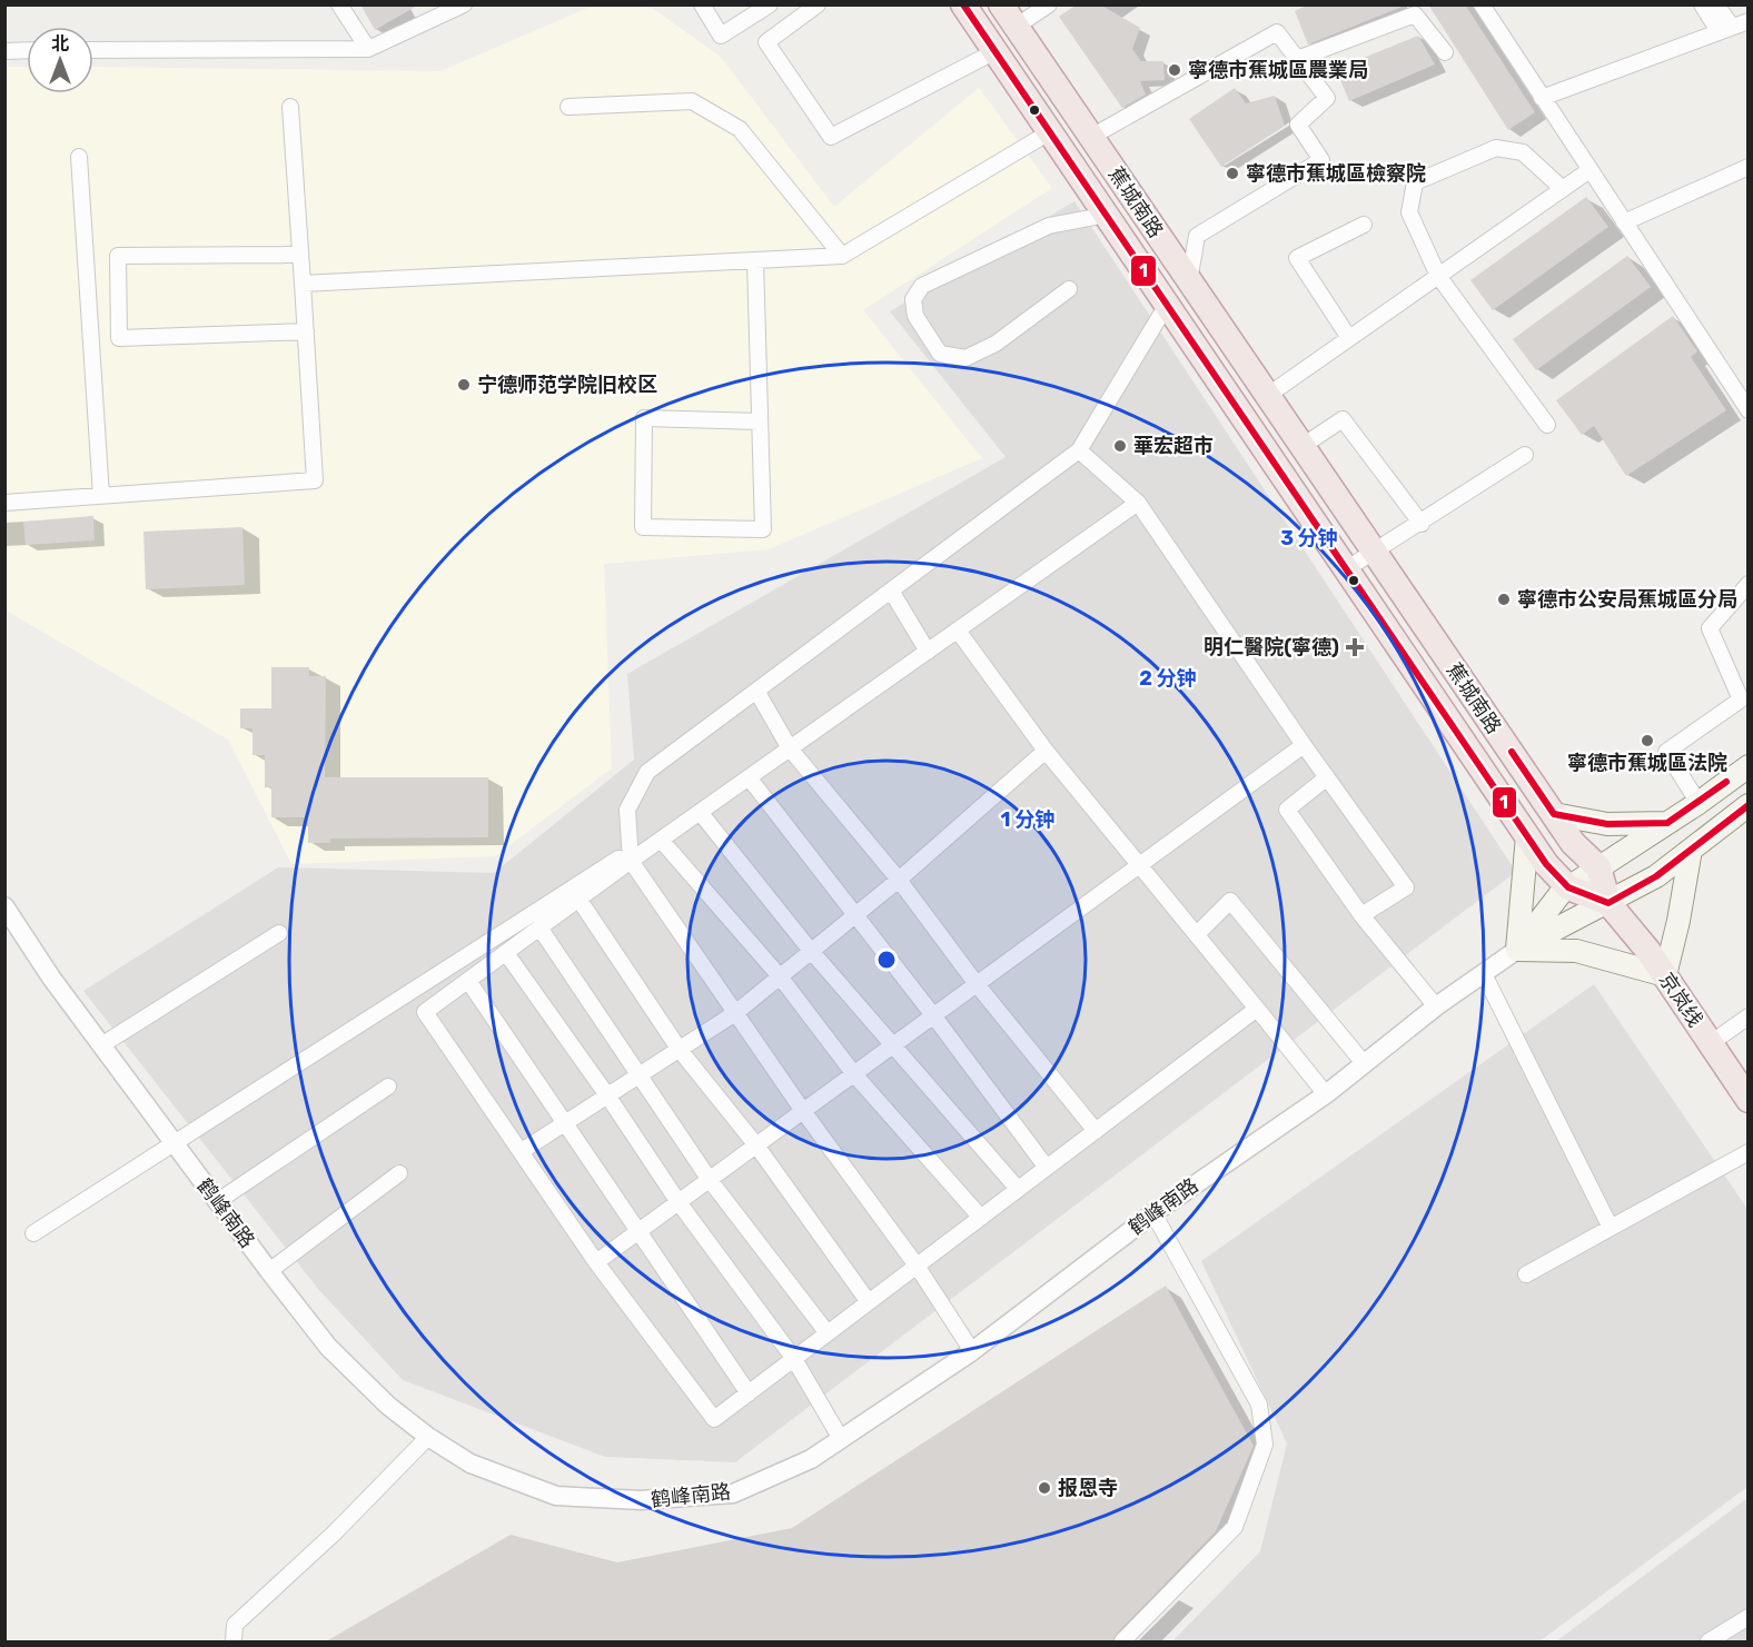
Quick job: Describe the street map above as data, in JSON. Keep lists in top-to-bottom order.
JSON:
{
  "streets": {
    "highway": ["蕉城南路", "京岚线"],
    "street": ["鹤峰南路"]
  },
  "crossings": [
    ["蕉城南路", "京岚线"]
  ],
  "places": {
    "other": [
      "寧德市蕉城區農業局",
      "寧德市蕉城區檢察院",
      "宁德师范学院旧校区",
      "華宏超市",
      "寧德市公安局蕉城區分局",
      "寧德市蕉城區法院",
      "报恩寺"
    ],
    "health": ["明仁醫院(寧德)"]
  },
  "lines": ["transit line 1"],
  "north": "top",
  "rings": ["3 分钟", "2 分钟", "1 分钟"]
}
